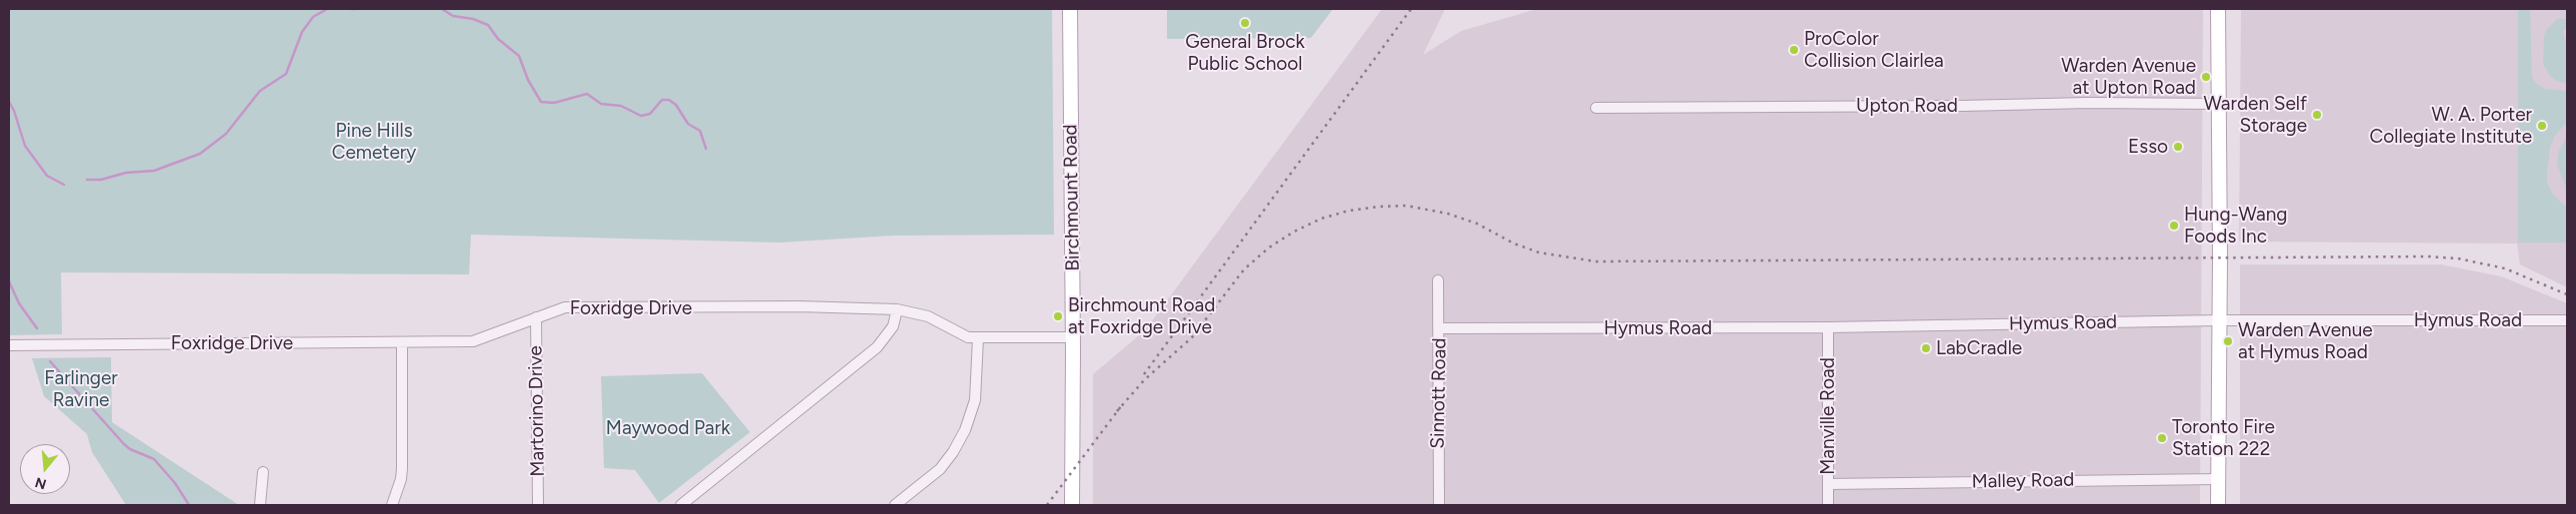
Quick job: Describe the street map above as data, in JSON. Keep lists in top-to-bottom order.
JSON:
{
  "streets": {
    "main road": ["Birchmount Road"],
    "street": [
      "Upton Road",
      "Foxridge Drive",
      "Hymus Road",
      "Sinnott Road",
      "Martorino Drive",
      "Manville Road",
      "Malley Road"
    ]
  },
  "crossings": [
    ["Birchmount Road", "Foxridge Drive"],
    ["Foxridge Drive", "Martorino Drive"],
    ["Hymus Road", "Sinnott Road"],
    ["Hymus Road", "Manville Road"],
    ["Manville Road", "Malley Road"]
  ],
  "parks": ["Pine Hills Cemetery", "Farlinger Ravine", "Maywood Park"],
  "places": [
    "General Brock Public School",
    "ProColor Collision Clairlea",
    "Warden Avenue at Upton Road",
    "Warden Self Storage",
    "W. A. Porter Collegiate Institute",
    "Esso",
    "Hung-Wang Foods Inc",
    "Birchmount Road at Foxridge Drive",
    "Warden Avenue at Hymus Road",
    "LabCradle",
    "Toronto Fire Station 222"
  ],
  "north": "bottom"
}
